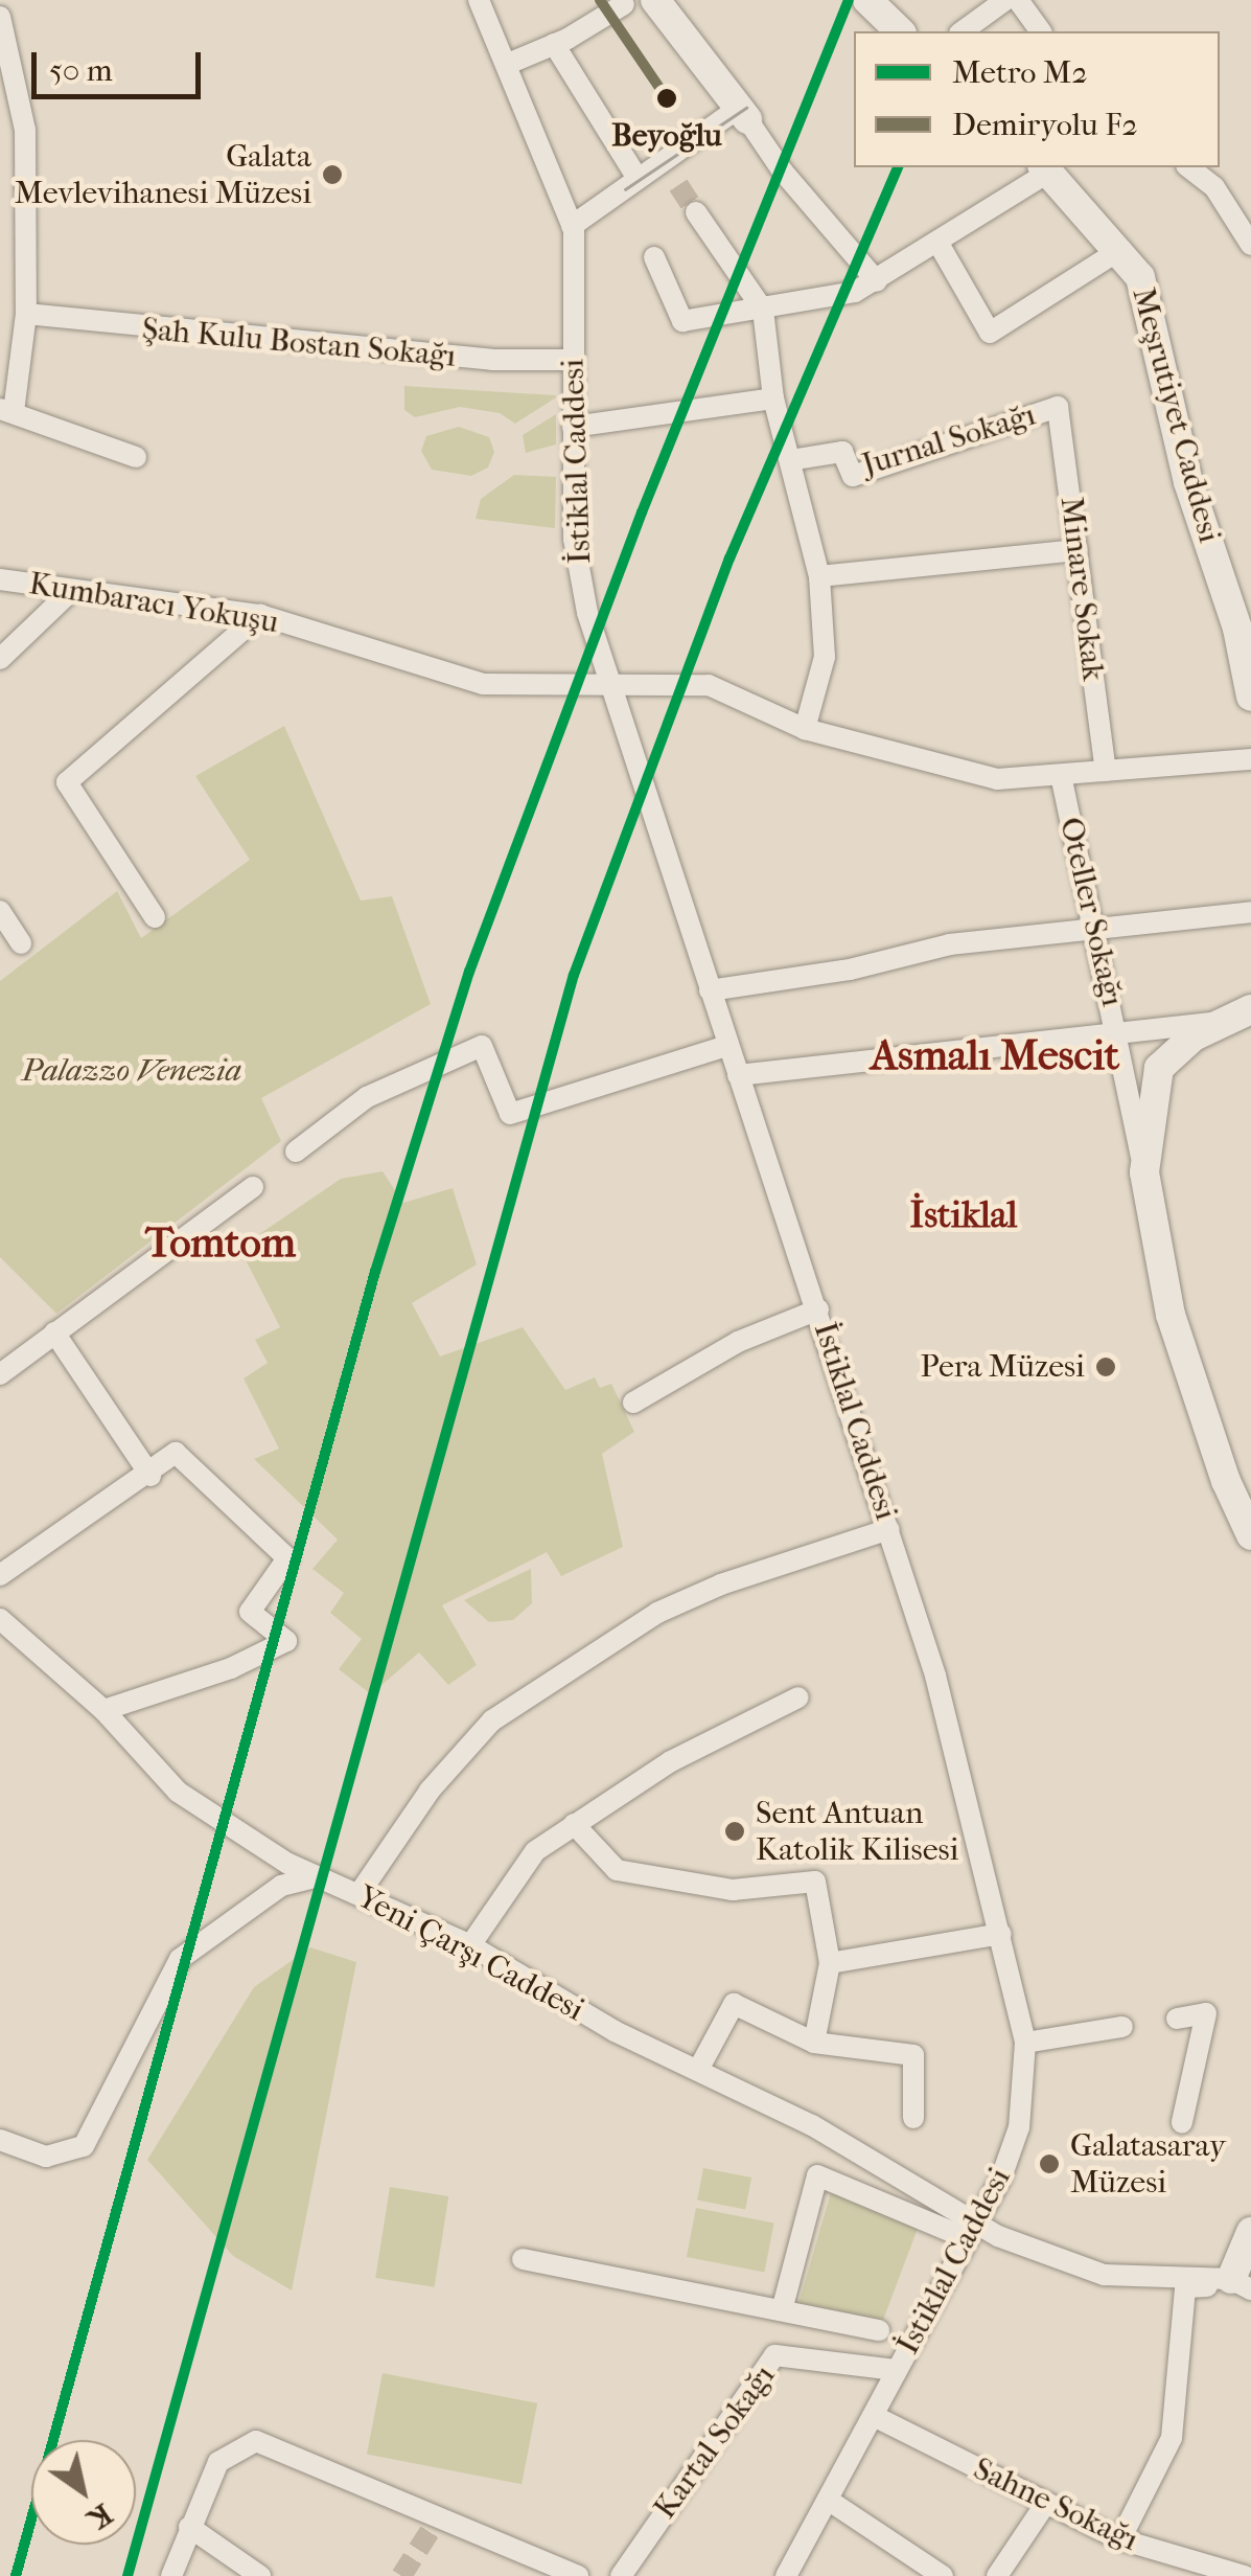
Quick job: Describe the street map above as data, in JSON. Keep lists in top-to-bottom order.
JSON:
{
  "streets": {
    "street": [
      "Şah Kulu Bostan Sokağı",
      "Meşrutiyet Caddesi",
      "Jurnal Sokağı",
      "İstiklal Caddesi",
      "Minare Sokak",
      "Kumbaracı Yokuşu",
      "Oteller Sokağı",
      "Yeni Çarşı Caddesi",
      "Kartal Sokağı",
      "Sahne Sokağı"
    ]
  },
  "crossings": [
    ["Şah Kulu Bostan Sokağı", "İstiklal Caddesi"],
    ["Jurnal Sokağı", "Minare Sokak"],
    ["İstiklal Caddesi", "Kumbaracı Yokuşu"],
    ["İstiklal Caddesi", "Yeni Çarşı Caddesi"],
    ["İstiklal Caddesi", "Kartal Sokağı"],
    ["İstiklal Caddesi", "Sahne Sokağı"],
    ["Minare Sokak", "Kumbaracı Yokuşu"],
    ["Kumbaracı Yokuşu", "Oteller Sokağı"]
  ],
  "districts": ["Asmalı Mescit", "İstiklal", "Tomtom"],
  "parks": ["Palazzo Venezia"],
  "places": [
    "Beyoğlu",
    "Galata Mevlevihanesi Müzesi",
    "Pera Müzesi",
    "Sent Antuan Katolik Kilisesi",
    "Galatasaray Müzesi"
  ],
  "lines": ["metro line M2", "rail line F2"],
  "legend": ["Metro M2", "Demiryolu F2"],
  "scale_bar": "50 m",
  "north": "bottom right"
}
